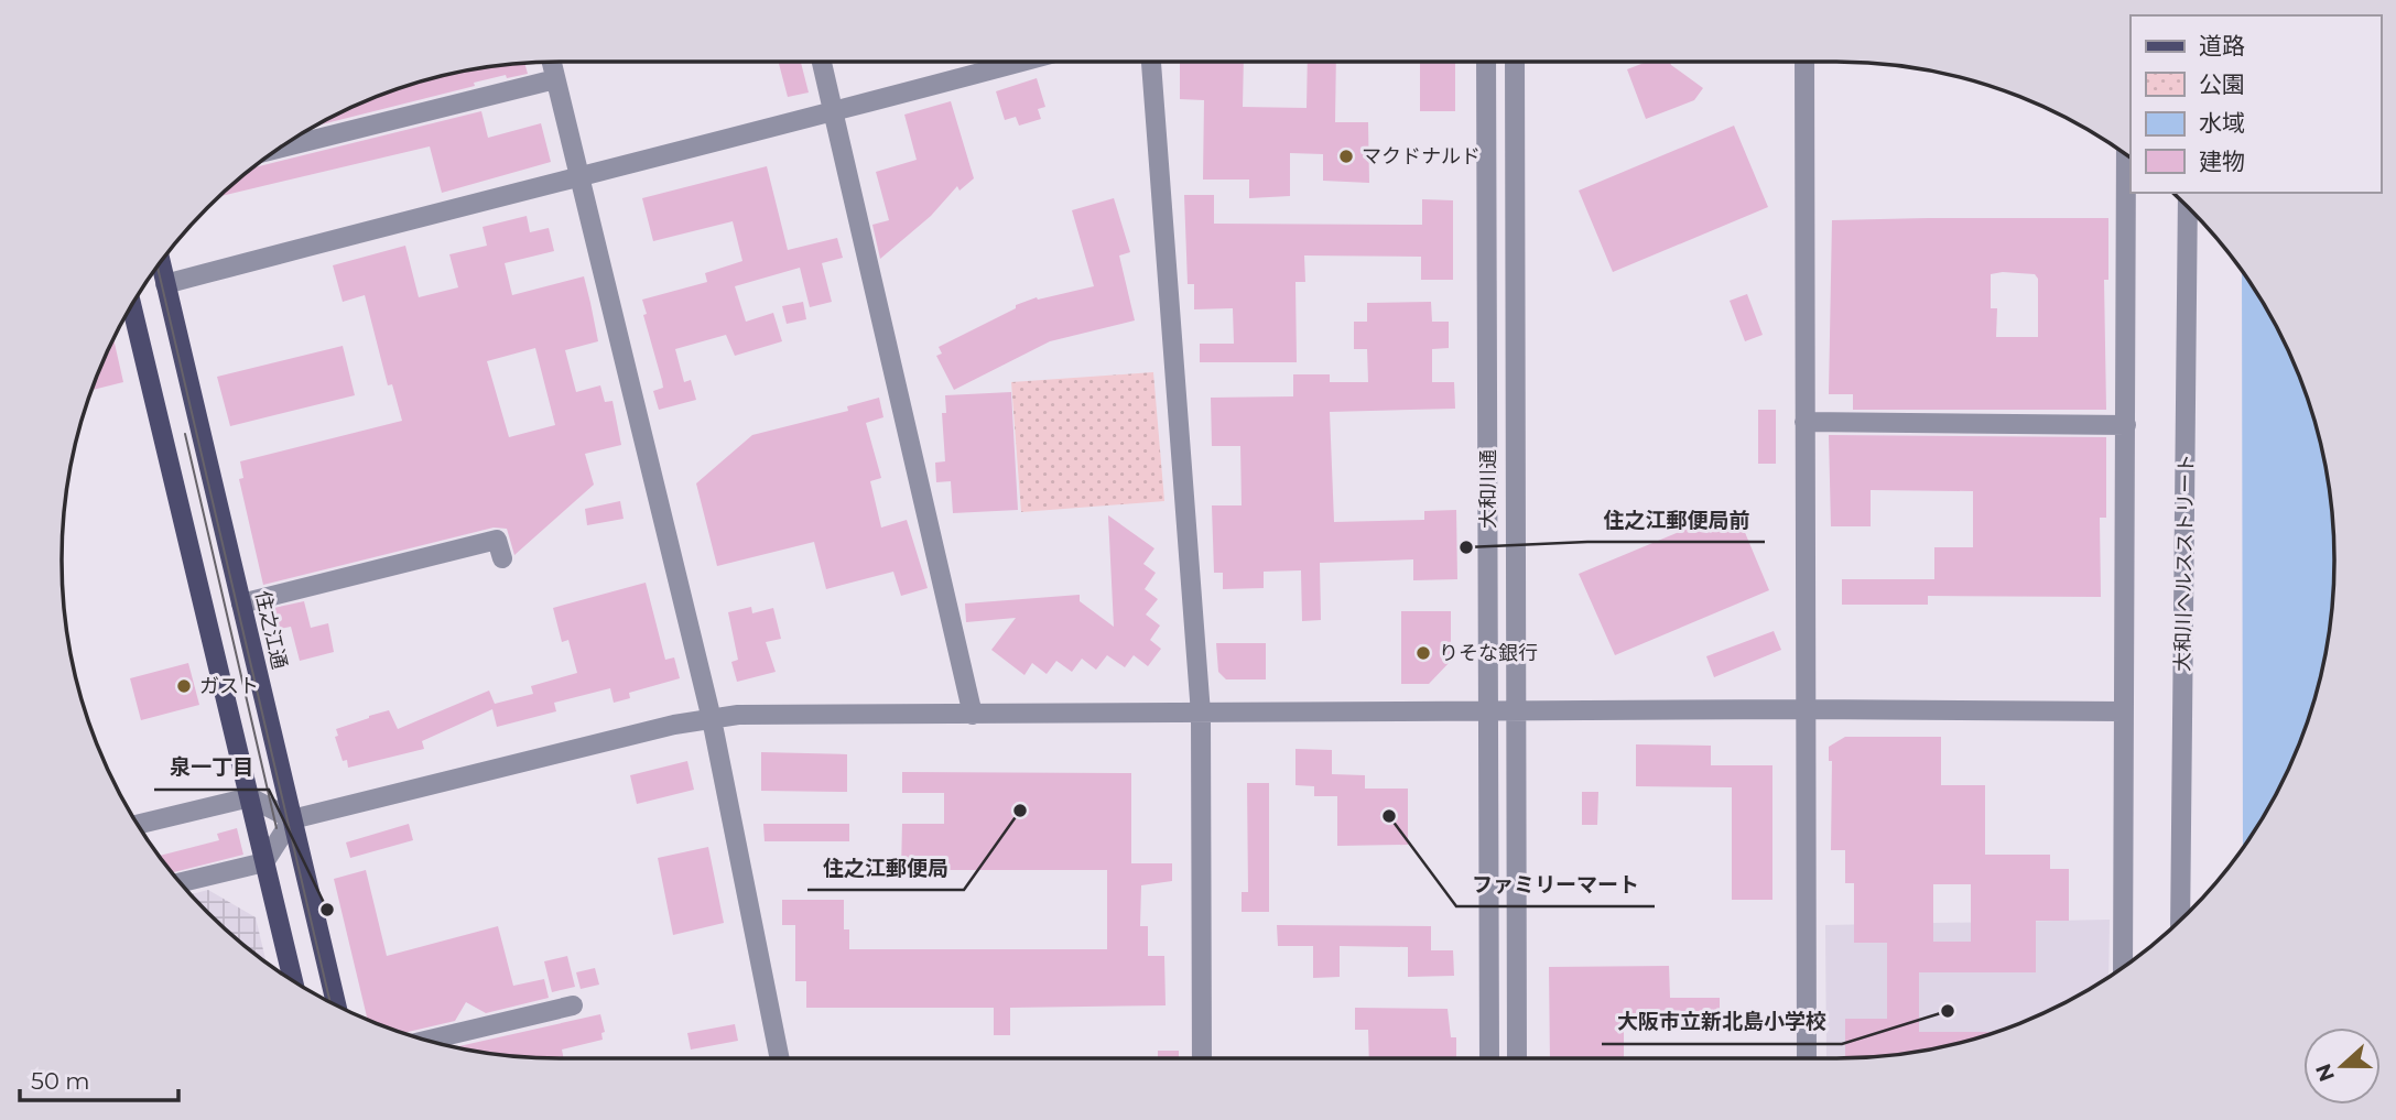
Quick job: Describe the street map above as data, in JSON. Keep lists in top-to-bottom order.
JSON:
{
  "streets": {
    "main road": ["住之江通"],
    "street": ["大和川通", "大和川ヘルスストリート"]
  },
  "places": [
    "マクドナルド",
    "住之江郵便局前",
    "りそな銀行",
    "ガスト",
    "住之江郵便局",
    "ファミリーマート",
    "泉一丁目",
    "大阪市立新北島小学校"
  ],
  "legend": [
    "道路",
    "公園",
    "水域",
    "建物"
  ],
  "scale_bar": "50 m",
  "north": "left"
}
